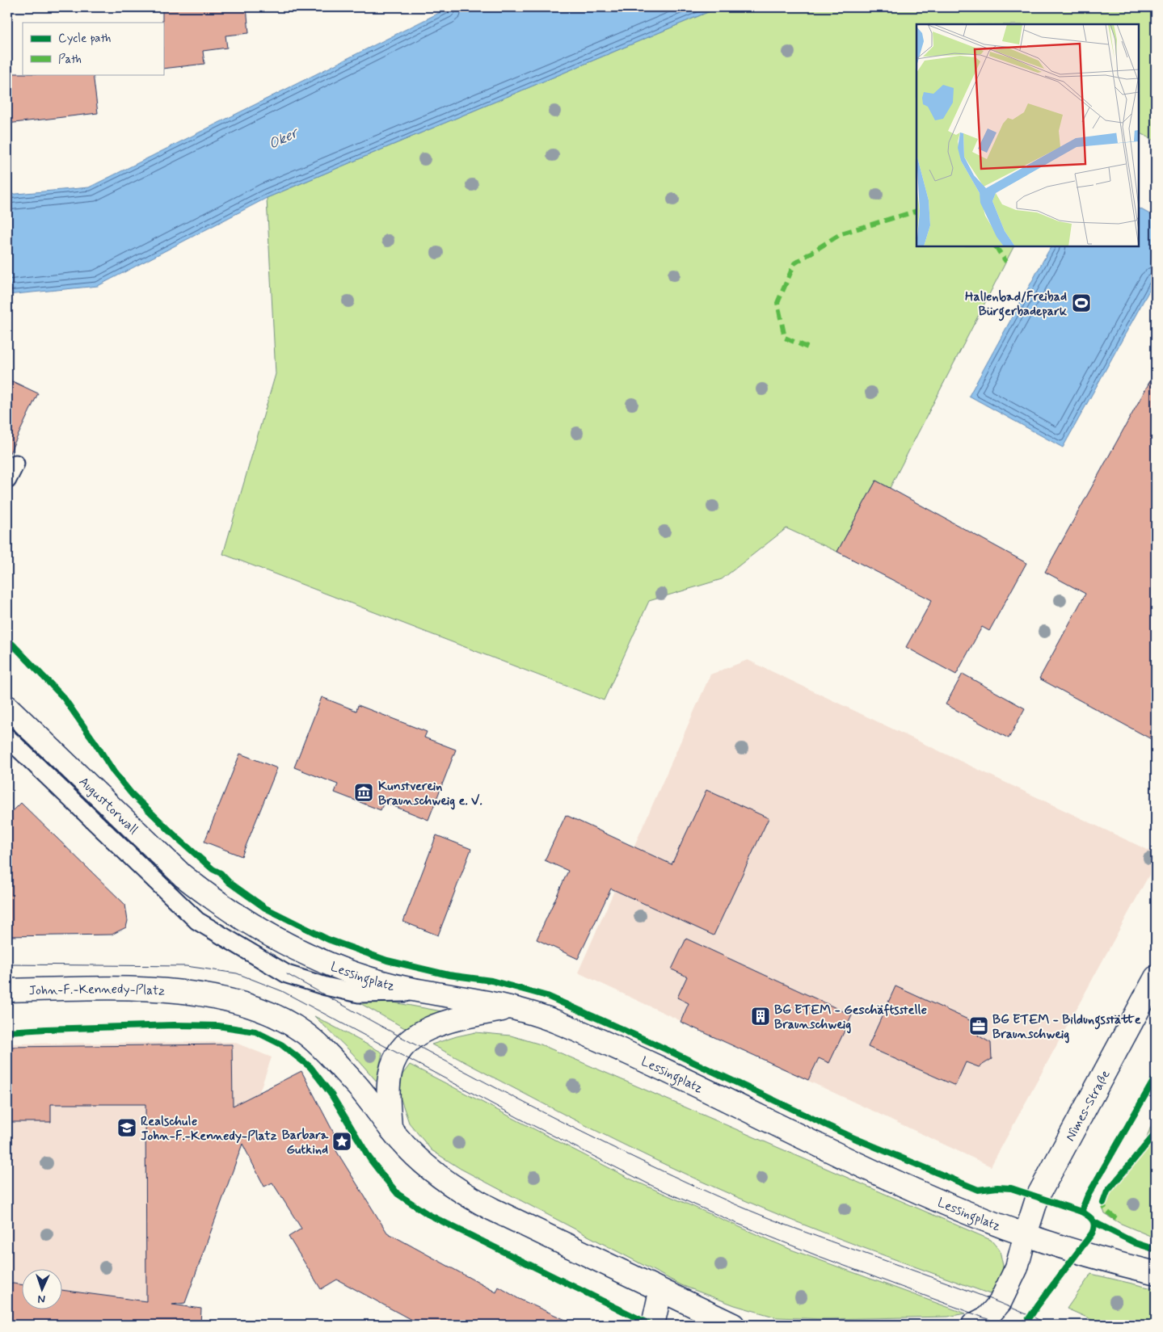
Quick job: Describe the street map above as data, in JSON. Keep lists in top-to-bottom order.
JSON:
{
  "streets": {
    "main road": [
      "Augusttorwall",
      "Lessingplatz",
      "John-F.-Kennedy-Platz",
      "Nîmes-Straße"
    ]
  },
  "crossings": [
    ["Augusttorwall", "Lessingplatz"],
    ["Lessingplatz", "Nîmes-Straße"]
  ],
  "water": ["Oker"],
  "places": {
    "sports": ["Hallenbad/Freibad Bürgerbadepark"],
    "museum": ["Kunstverein Braunschweig e. V."],
    "building": ["BG ETEM - Geschäftsstelle Braunschweig"],
    "office": ["BG ETEM - Bildungsstätte Braunschweig"],
    "school or university": ["Realschule John-F.-Kennedy-Platz"],
    "place": ["Barbara Gutkind"]
  },
  "legend": ["Cycle path", "Path"],
  "north": "bottom"
}
